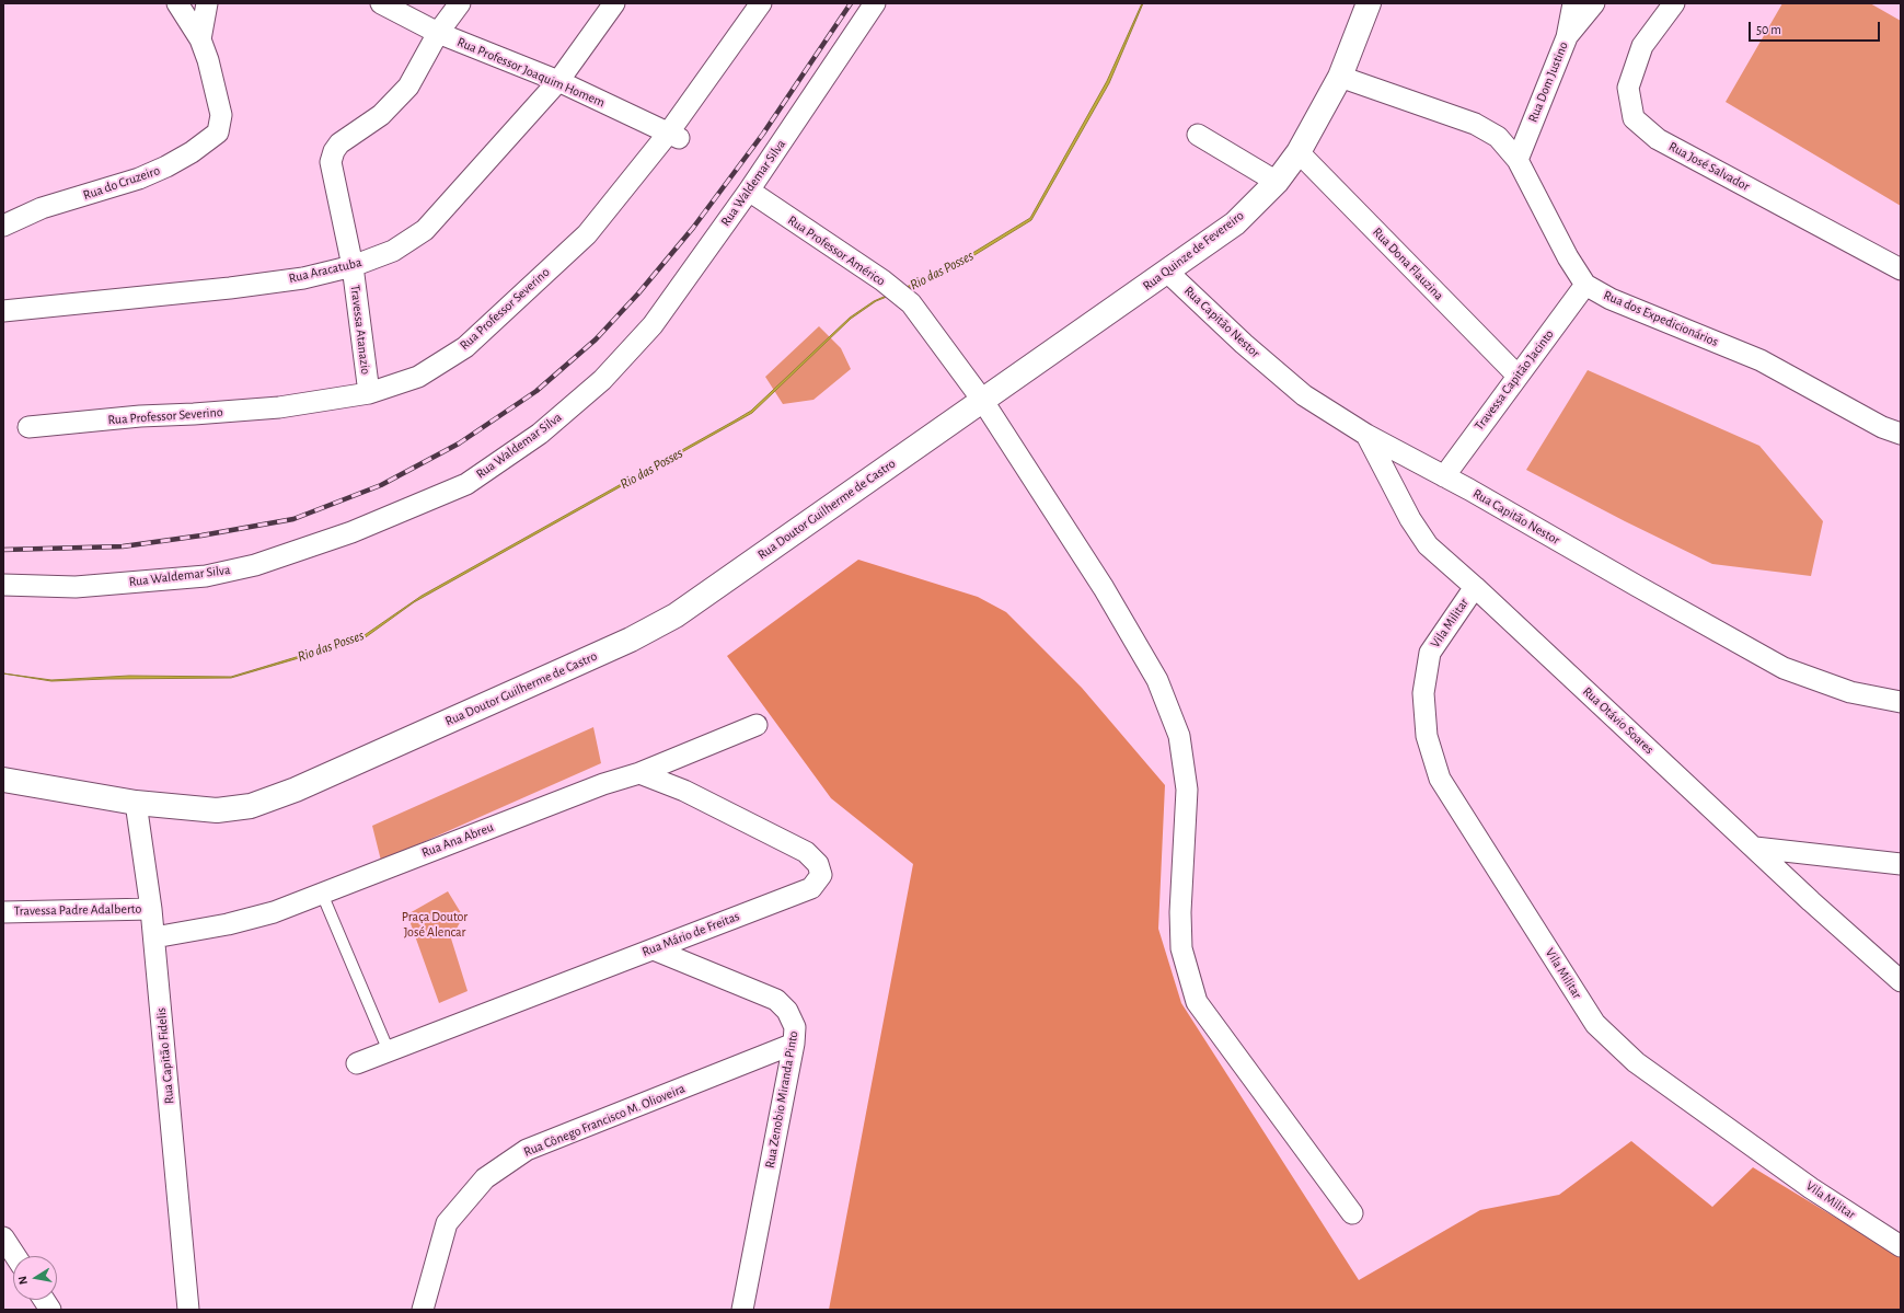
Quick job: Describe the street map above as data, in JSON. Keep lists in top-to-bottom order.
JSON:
{
  "streets": {
    "main road": ["Rua Quinze de Fevereiro", "Rua Doutor Guilherme de Castro"],
    "street": [
      "Rua Professor Joaquim Homem",
      "Rua Dom Justino",
      "Rua José Salvador",
      "Rua do Cruzeiro",
      "Rua Waldemar Silva",
      "Rua Professor Américo",
      "Rua Dona Flauzina",
      "Rua Aracatuba",
      "Rua Professor Severino",
      "Rua dos Expedicionários",
      "Rua Capitão Nestor",
      "Travessa Atanazio",
      "Travessa Capitão Jacinto",
      "Vila Militar",
      "Rua Otávio Soares",
      "Rua Ana Abreu",
      "Travessa Padre Adalberto",
      "Rua Mário de Freitas",
      "Rua Capitão Fidelis",
      "Rua Zenobio Miranda Pinto",
      "Rua Cônego Francisco M. Olioveira"
    ]
  },
  "crossings": [
    ["Rua Professor Joaquim Homem", "Rua Aracatuba"],
    ["Rua Professor Joaquim Homem", "Rua Professor Severino"],
    ["Rua Professor Joaquim Homem", "Travessa Atanazio"],
    ["Rua Dom Justino", "Rua dos Expedicionários"],
    ["Rua Waldemar Silva", "Rua Professor Américo"],
    ["Rua Professor Américo", "Rua Quinze de Fevereiro"],
    ["Rua Professor Américo", "Rua Doutor Guilherme de Castro"],
    ["Rua Quinze de Fevereiro", "Rua Dona Flauzina"],
    ["Rua Quinze de Fevereiro", "Rua dos Expedicionários"],
    ["Rua Quinze de Fevereiro", "Rua Capitão Nestor"],
    ["Rua Quinze de Fevereiro", "Rua Doutor Guilherme de Castro"],
    ["Rua Dona Flauzina", "Travessa Capitão Jacinto"],
    ["Rua Aracatuba", "Travessa Atanazio"],
    ["Rua Professor Severino", "Travessa Atanazio"],
    ["Rua dos Expedicionários", "Travessa Capitão Jacinto"],
    ["Rua Capitão Nestor", "Travessa Capitão Jacinto"],
    ["Rua Capitão Nestor", "Rua Otávio Soares"],
    ["Rua Doutor Guilherme de Castro", "Rua Capitão Fidelis"],
    ["Vila Militar", "Rua Otávio Soares"],
    ["Rua Ana Abreu", "Rua Mário de Freitas"],
    ["Rua Ana Abreu", "Rua Capitão Fidelis"],
    ["Travessa Padre Adalberto", "Rua Capitão Fidelis"],
    ["Rua Mário de Freitas", "Rua Zenobio Miranda Pinto"],
    ["Rua Zenobio Miranda Pinto", "Rua Cônego Francisco M. Olioveira"]
  ],
  "water": ["Rio das Posses"],
  "parks": ["Praça Doutor José Alencar"],
  "scale_bar": "50 m",
  "north": "left"
}
